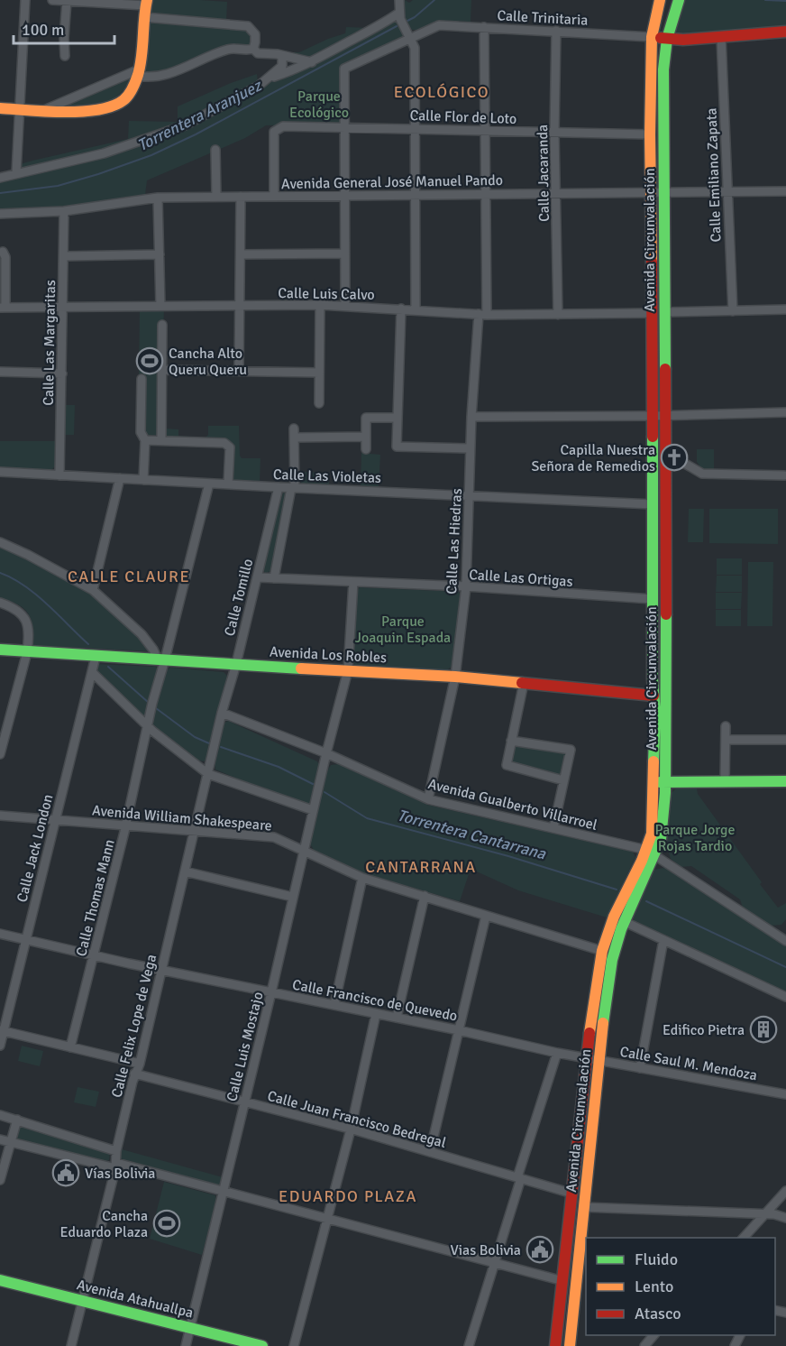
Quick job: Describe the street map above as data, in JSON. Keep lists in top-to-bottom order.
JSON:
{
  "streets": {
    "main road": ["Avenida Circunvalación", "Avenida Los Robles", "Avenida Atahuallpa"],
    "street": [
      "Calle Trinitaria",
      "Calle Flor de Loto",
      "Calle Jacaranda",
      "Calle Emiliano Zapata",
      "Avenida General José Manuel Pando",
      "Calle Luis Calvo",
      "Calle Las Margaritas",
      "Calle Las Violetas",
      "Calle Las Hiedras",
      "Calle Las Ortigas",
      "Calle Tomillo",
      "Avenida Gualberto Villarroel",
      "Avenida William Shakespeare",
      "Calle Jack London",
      "Calle Thomas Mann",
      "Calle Francisco de Quevedo",
      "Calle Felix Lope de Vega",
      "Calle Luis Mostajo",
      "Calle Saul M. Mendoza",
      "Calle Juan Francisco Bedregal"
    ]
  },
  "crossings": [
    ["Calle Trinitaria", "Calle Flor de Loto"],
    ["Calle Trinitaria", "Calle Jacaranda"],
    ["Calle Trinitaria", "Avenida Circunvalación"],
    ["Calle Trinitaria", "Calle Las Hiedras"],
    ["Calle Flor de Loto", "Calle Jacaranda"],
    ["Calle Flor de Loto", "Avenida General José Manuel Pando"],
    ["Calle Flor de Loto", "Avenida Circunvalación"],
    ["Calle Flor de Loto", "Calle Las Hiedras"],
    ["Calle Jacaranda", "Avenida General José Manuel Pando"],
    ["Calle Jacaranda", "Calle Luis Calvo"],
    ["Calle Emiliano Zapata", "Avenida General José Manuel Pando"],
    ["Avenida General José Manuel Pando", "Avenida Circunvalación"],
    ["Avenida General José Manuel Pando", "Calle Las Margaritas"],
    ["Avenida General José Manuel Pando", "Calle Las Hiedras"],
    ["Avenida Circunvalación", "Calle Luis Calvo"],
    ["Avenida Circunvalación", "Calle Las Violetas"],
    ["Avenida Circunvalación", "Calle Las Ortigas"],
    ["Avenida Circunvalación", "Avenida Los Robles"],
    ["Avenida Circunvalación", "Avenida Gualberto Villarroel"],
    ["Avenida Circunvalación", "Avenida William Shakespeare"],
    ["Avenida Circunvalación", "Calle Francisco de Quevedo"],
    ["Avenida Circunvalación", "Calle Saul M. Mendoza"],
    ["Avenida Circunvalación", "Calle Juan Francisco Bedregal"],
    ["Calle Luis Calvo", "Calle Las Margaritas"],
    ["Calle Luis Calvo", "Calle Las Hiedras"],
    ["Calle Las Margaritas", "Calle Las Violetas"],
    ["Calle Las Violetas", "Calle Las Hiedras"],
    ["Calle Las Violetas", "Calle Tomillo"],
    ["Calle Las Violetas", "Calle Thomas Mann"],
    ["Calle Las Hiedras", "Calle Las Ortigas"],
    ["Calle Las Hiedras", "Avenida Los Robles"],
    ["Calle Las Hiedras", "Avenida Gualberto Villarroel"],
    ["Calle Las Ortigas", "Calle Tomillo"],
    ["Calle Las Ortigas", "Calle Luis Mostajo"],
    ["Calle Tomillo", "Avenida Los Robles"],
    ["Calle Tomillo", "Avenida Gualberto Villarroel"],
    ["Calle Tomillo", "Calle Felix Lope de Vega"],
    ["Avenida Los Robles", "Calle Jack London"],
    ["Avenida Los Robles", "Calle Thomas Mann"],
    ["Avenida Los Robles", "Calle Luis Mostajo"],
    ["Avenida Gualberto Villarroel", "Calle Felix Lope de Vega"],
    ["Avenida Gualberto Villarroel", "Calle Luis Mostajo"],
    ["Avenida William Shakespeare", "Calle Jack London"],
    ["Avenida William Shakespeare", "Calle Thomas Mann"],
    ["Avenida William Shakespeare", "Calle Felix Lope de Vega"],
    ["Avenida William Shakespeare", "Calle Luis Mostajo"],
    ["Calle Jack London", "Calle Francisco de Quevedo"],
    ["Calle Thomas Mann", "Calle Francisco de Quevedo"],
    ["Calle Francisco de Quevedo", "Calle Felix Lope de Vega"],
    ["Calle Francisco de Quevedo", "Calle Luis Mostajo"],
    ["Calle Francisco de Quevedo", "Calle Saul M. Mendoza"],
    ["Calle Felix Lope de Vega", "Calle Juan Francisco Bedregal"],
    ["Calle Felix Lope de Vega", "Avenida Atahuallpa"],
    ["Calle Luis Mostajo", "Calle Juan Francisco Bedregal"],
    ["Calle Luis Mostajo", "Avenida Atahuallpa"]
  ],
  "districts": [
    "ECOLÓGICO",
    "CALLE CLAURE",
    "CANTARRANA",
    "EDUARDO PLAZA"
  ],
  "water": ["Torrentera Aranjuez", "Torrentera Cantarrana"],
  "parks": ["Parque Ecológico", "Parque Joaquin Espada", "Parque Jorge Rojas Tardio"],
  "places": {
    "sports": ["Cancha Alto Queru Queru", "Cancha Eduardo Plaza"],
    "church": ["Capilla Nuestra Señora de Remedios"],
    "building": ["Edifico Pietra"],
    "public building": ["Vías Bolivia", "Vias Bolivia"]
  },
  "legend": ["Fluido", "Lento", "Atasco"],
  "scale_bar": "100 m"
}
